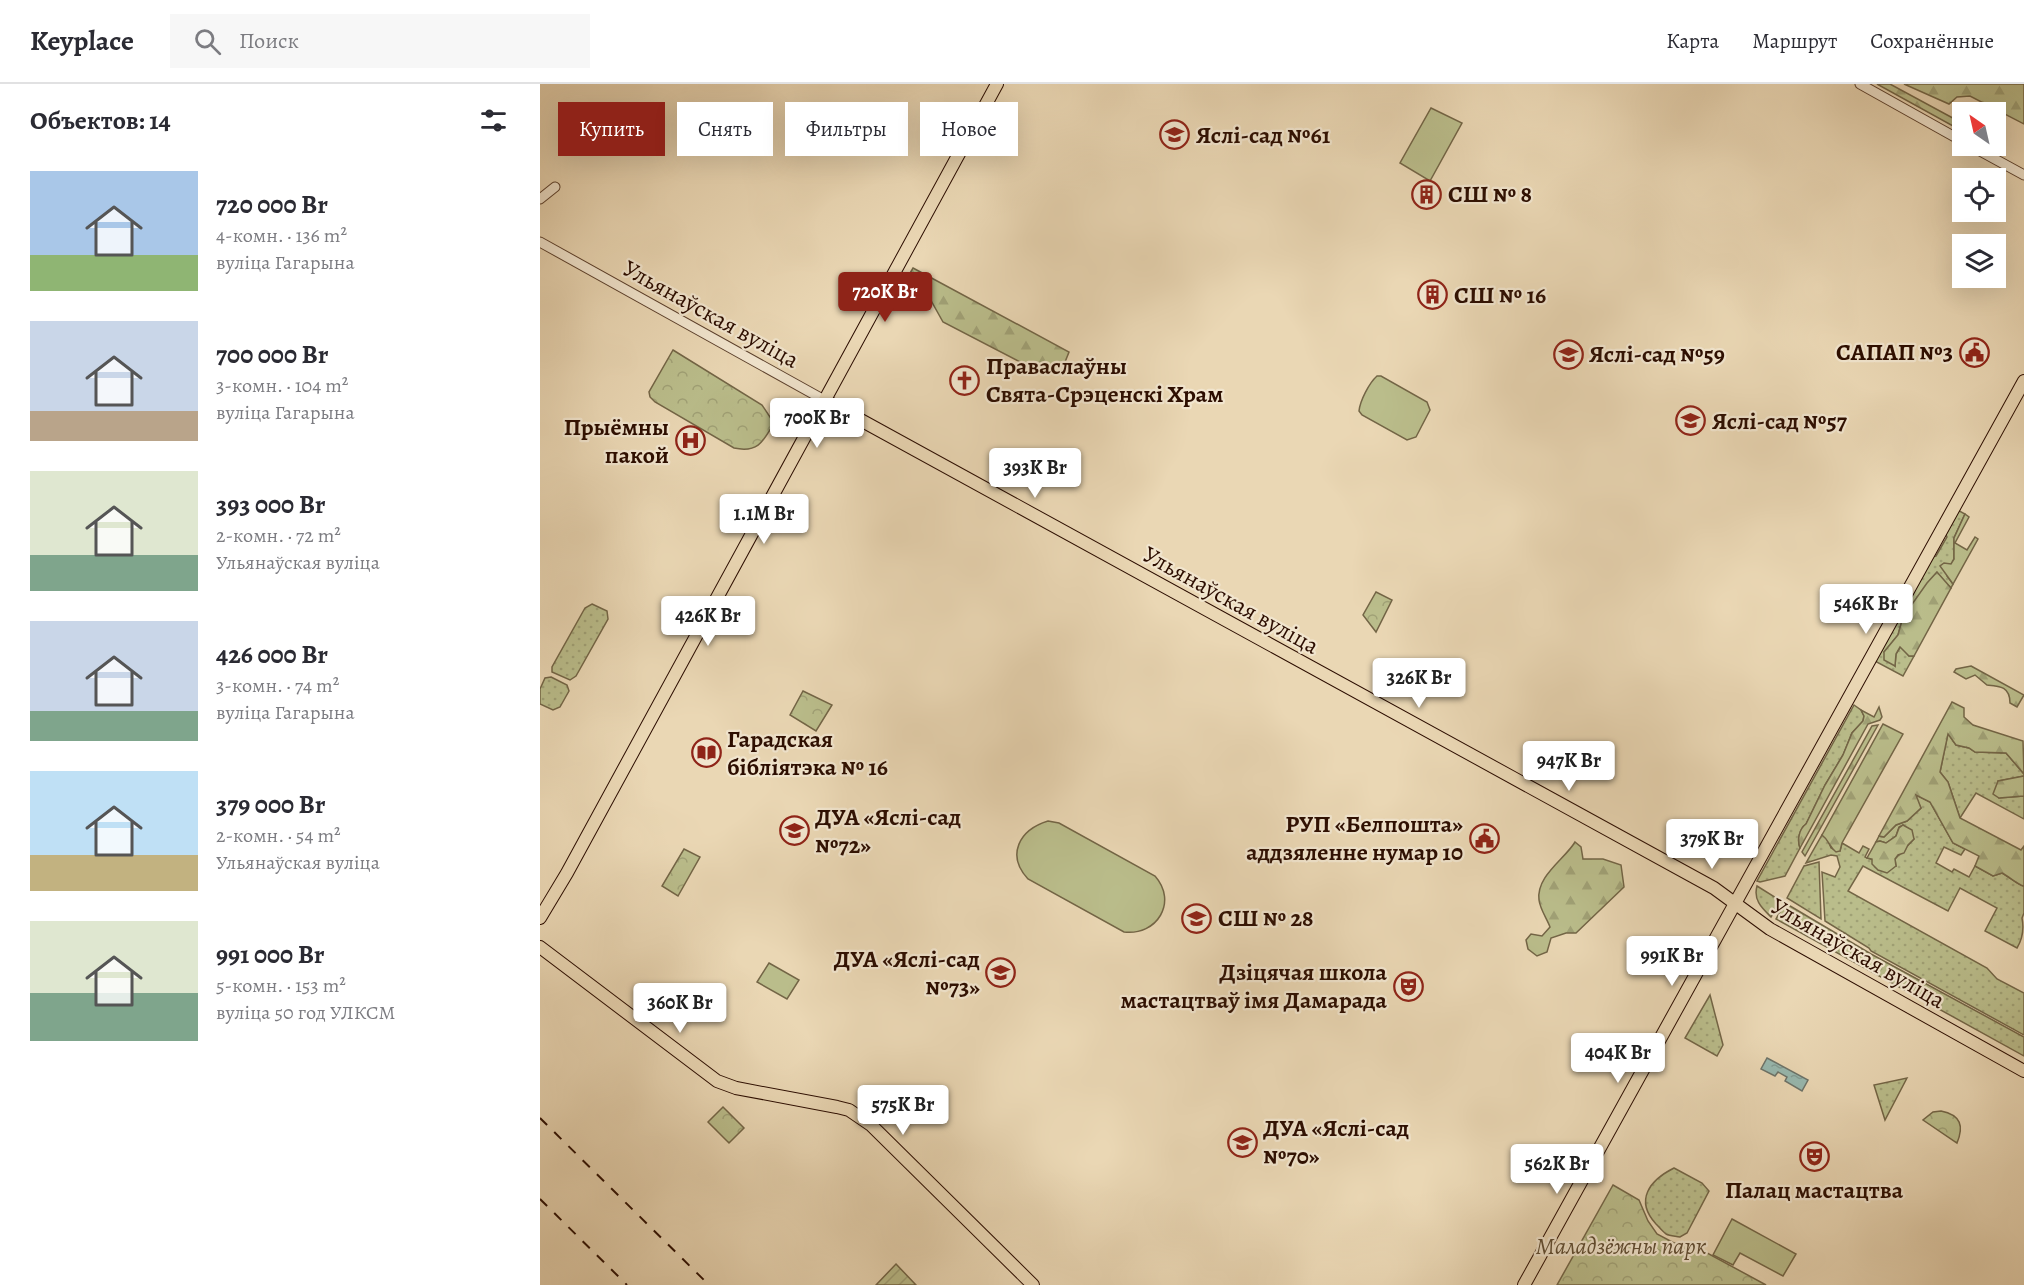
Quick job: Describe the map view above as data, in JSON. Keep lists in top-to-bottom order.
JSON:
{
  "streets": {
    "main road": ["Ульянаўская вуліца"]
  },
  "parks": ["Маладзёжны парк"],
  "places": {
    "school or university": [
      "Яслі-сад №61",
      "Яслі-сад №59",
      "Яслі-сад №57",
      "ДУА «Яслі-сад №72»",
      "СШ № 28",
      "ДУА «Яслі-сад №73»",
      "ДУА «Яслі-сад №70»"
    ],
    "building": ["СШ № 8", "СШ № 16"],
    "public building": ["САПАП №3", "РУП «Белпошта» аддзяленне нумар 10"],
    "church": ["Праваслаўны Свята-Срэценскі Храм"],
    "hospital": ["Прыёмны пакой"],
    "library": ["Гарадская бібліятэка № 16"],
    "theatre": ["Дзіцячая школа мастацтваў імя Дамарада", "Палац мастацтва"]
  },
  "north": "top left",
  "page": {
    "header": "Keyplace",
    "search": "Поиск",
    "nav": ["Карта", "Маршрут", "Сохранённые"],
    "heading": "Объектов: 14",
    "chip": [
      "Купить",
      "Снять",
      "Фильтры",
      "Новое"
    ],
    "list": [
      {
        "name": "720 000 Br",
        "note": "4-комн. · 136 m² · вуліца Гагарына"
      },
      {
        "name": "700 000 Br",
        "note": "3-комн. · 104 m² · вуліца Гагарына"
      },
      {
        "name": "393 000 Br",
        "note": "2-комн. · 72 m² · Ульянаўская вуліца"
      },
      {
        "name": "426 000 Br",
        "note": "3-комн. · 74 m² · вуліца Гагарына"
      },
      {
        "name": "379 000 Br",
        "note": "2-комн. · 54 m² · Ульянаўская вуліца"
      },
      {
        "name": "991 000 Br",
        "note": "5-комн. · 153 m² · вуліца 50 год УЛКСМ"
      }
    ],
    "price": [
      "720K Br",
      "700K Br",
      "393K Br",
      "1.1M Br",
      "546K Br",
      "426K Br",
      "326K Br",
      "947K Br",
      "379K Br",
      "991K Br",
      "360K Br",
      "404K Br",
      "575K Br",
      "562K Br"
    ]
  }
}
